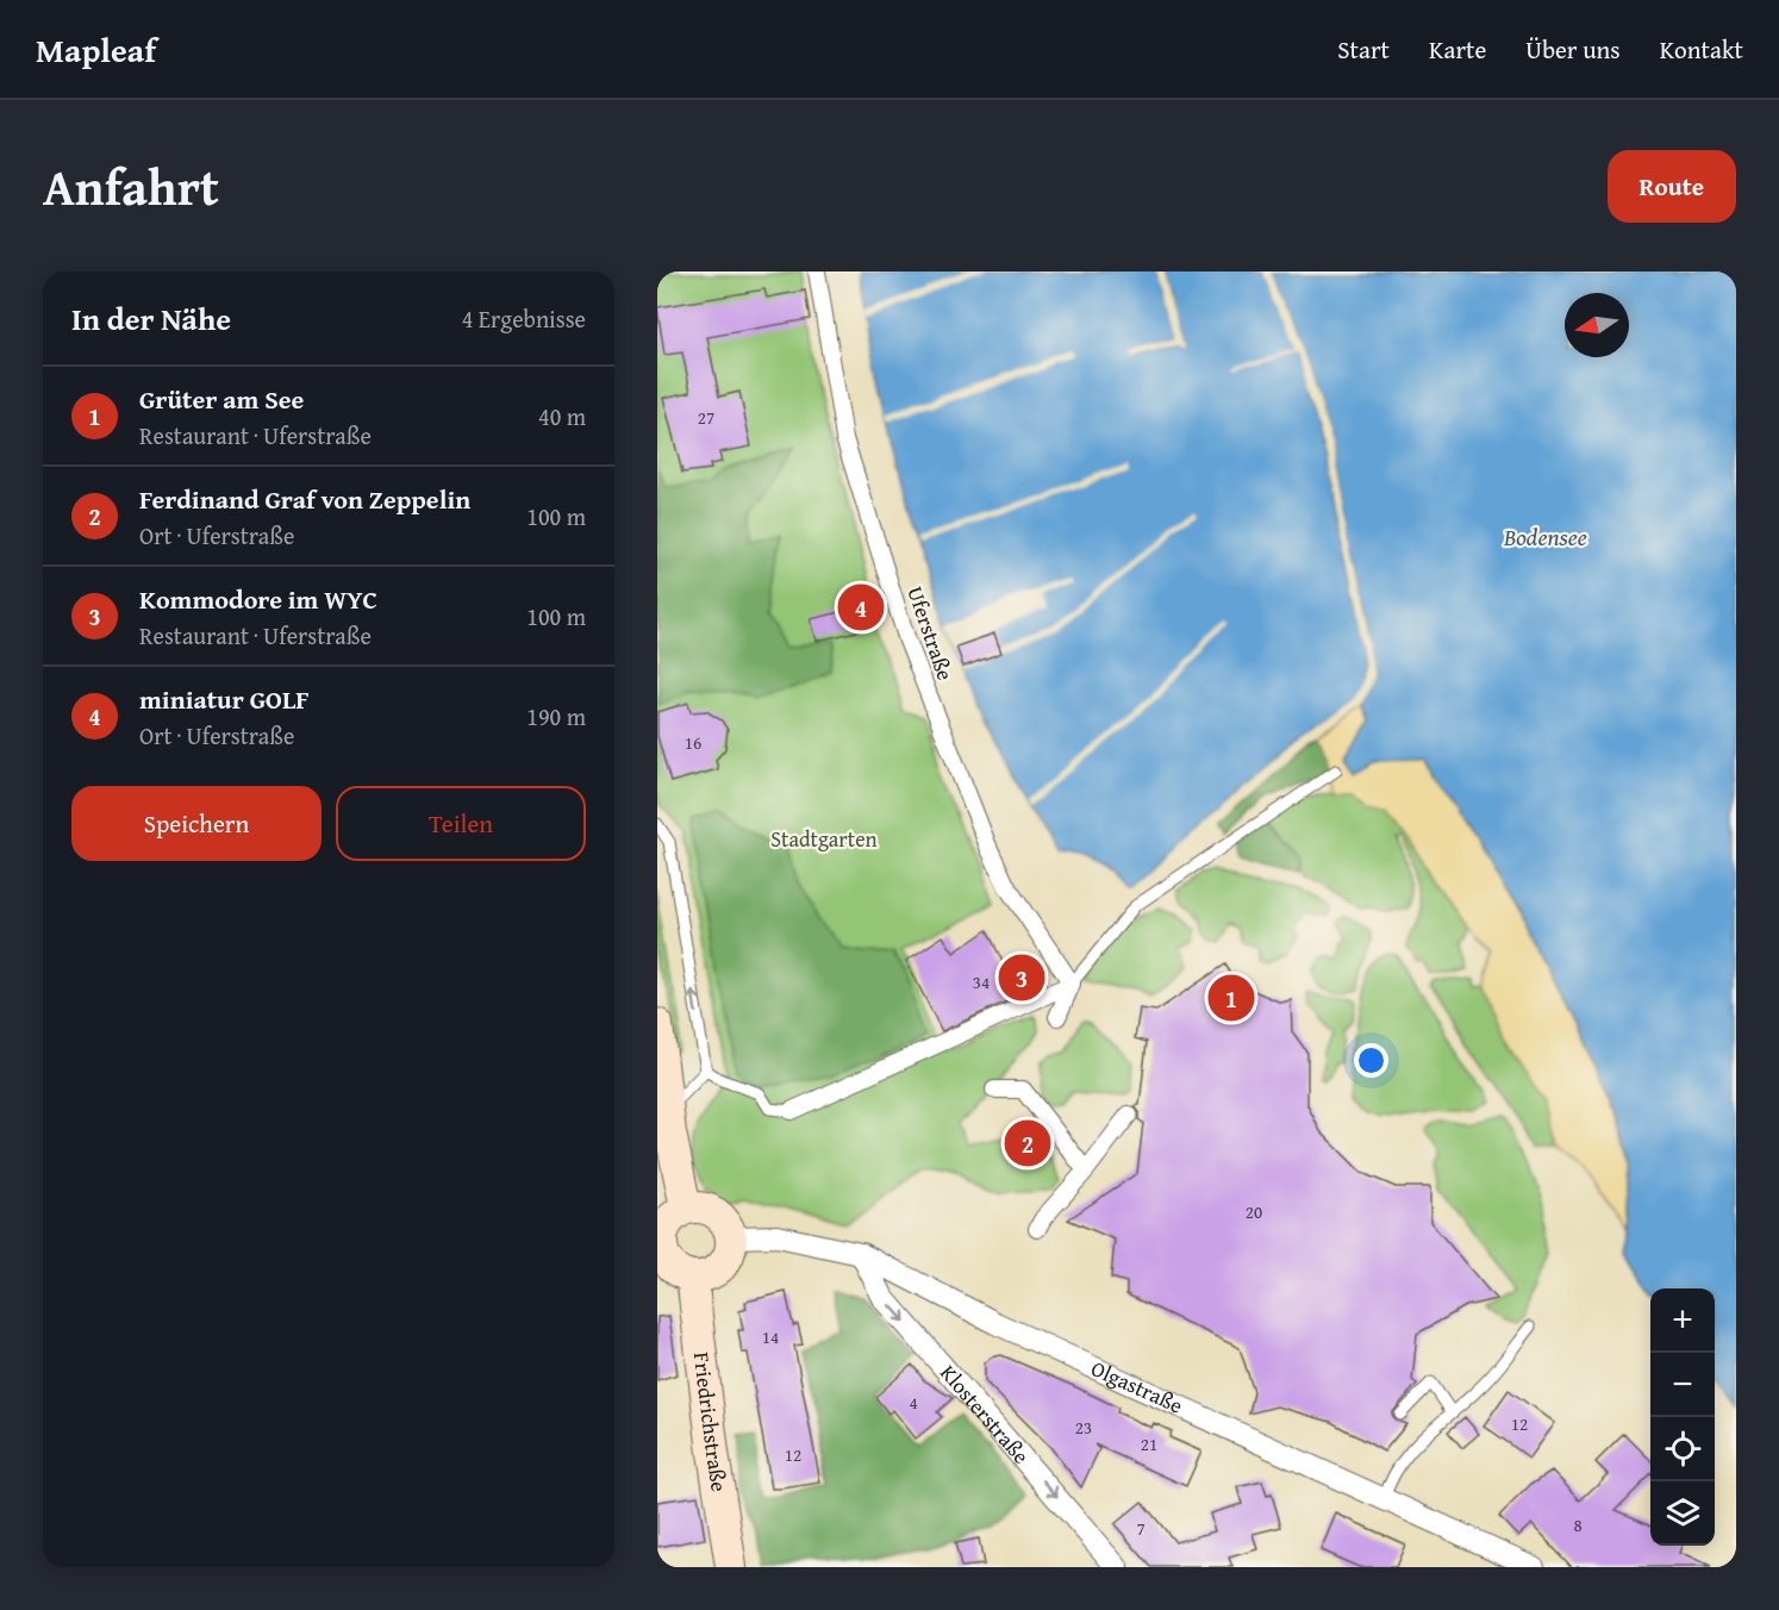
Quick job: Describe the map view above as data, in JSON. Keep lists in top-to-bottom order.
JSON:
{
  "streets": {
    "main road": ["Friedrichstraße"],
    "street": ["Uferstraße", "Olgastraße", "Klosterstraße"]
  },
  "crossings": [
    ["Olgastraße", "Klosterstraße"],
    ["Olgastraße", "Friedrichstraße"]
  ],
  "one_way": ["Klosterstraße"],
  "water": ["Bodensee"],
  "parks": ["Stadtgarten"],
  "house_numbers": [
    "27",
    "16",
    "34",
    "20",
    "14",
    "4",
    "12",
    "23",
    "21",
    "12",
    "8",
    "7"
  ],
  "north": "left",
  "page": {
    "header": "Mapleaf",
    "nav": [
      "Start",
      "Karte",
      "Über uns",
      "Kontakt"
    ],
    "title": "Anfahrt",
    "buttons": [
      "Route",
      ["Speichern", "Teilen"]
    ],
    "heading": ["In der Nähe", "4 Ergebnisse"],
    "list": [
      {
        "mark": "1",
        "name": "Grüter am See",
        "note": "Restaurant · Uferstraße",
        "value": "40 m"
      },
      {
        "mark": "2",
        "name": "Ferdinand Graf von Zeppelin",
        "note": "Ort · Uferstraße",
        "value": "100 m"
      },
      {
        "mark": "3",
        "name": "Kommodore im WYC",
        "note": "Restaurant · Uferstraße",
        "value": "100 m"
      },
      {
        "mark": "4",
        "name": "miniatur GOLF",
        "note": "Ort · Uferstraße",
        "value": "190 m"
      }
    ],
    "pins": [
      "4",
      "3",
      "1",
      "2"
    ],
    "map_buttons": ["+", "−"]
  }
}
